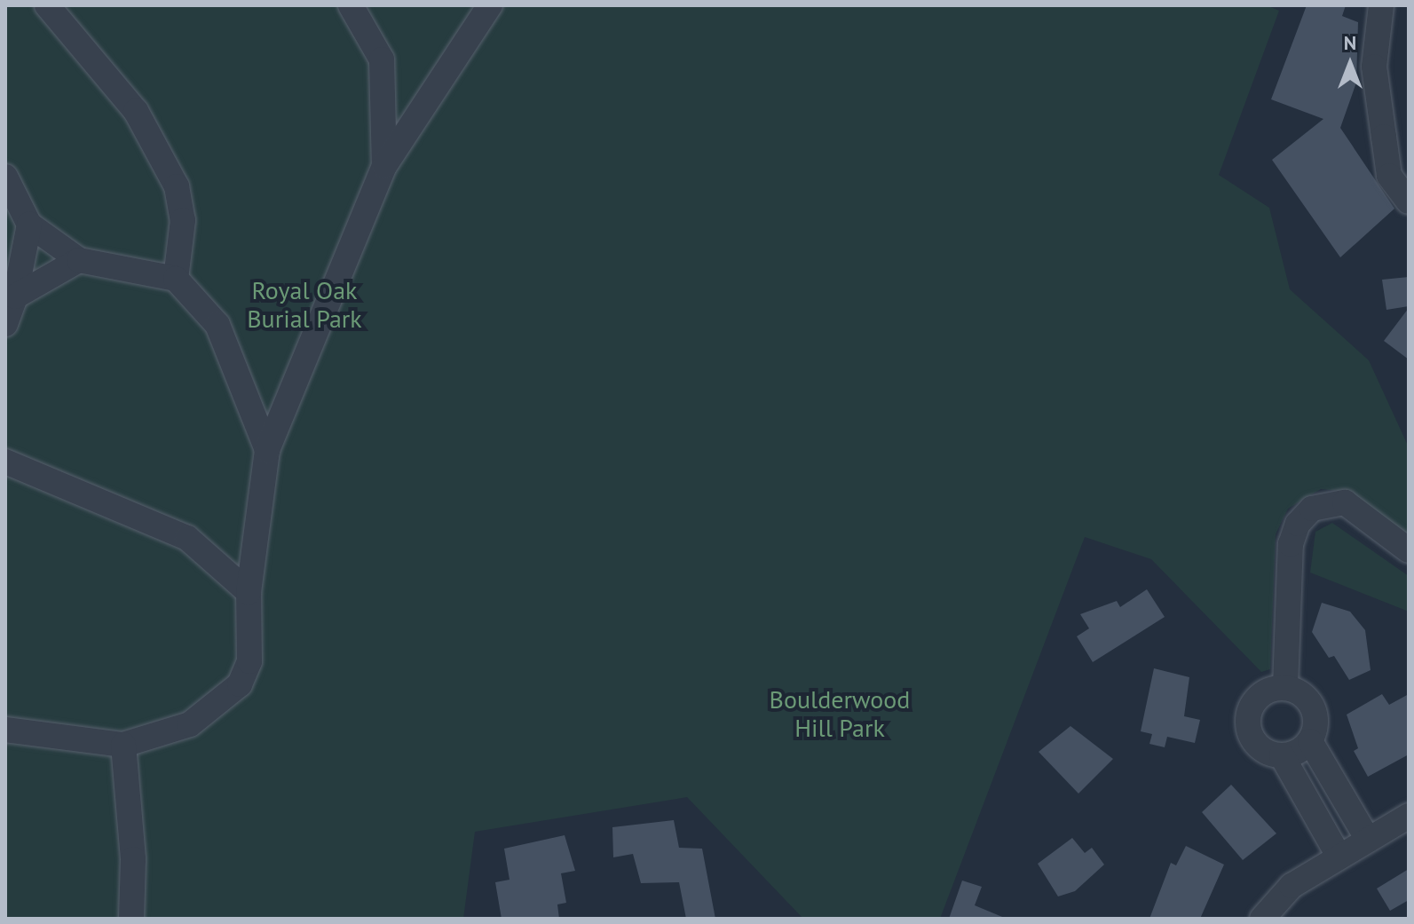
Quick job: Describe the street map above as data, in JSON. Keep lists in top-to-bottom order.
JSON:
{
  "parks": ["Royal Oak Burial Park", "Boulderwood Hill Park"],
  "north": "top"
}
